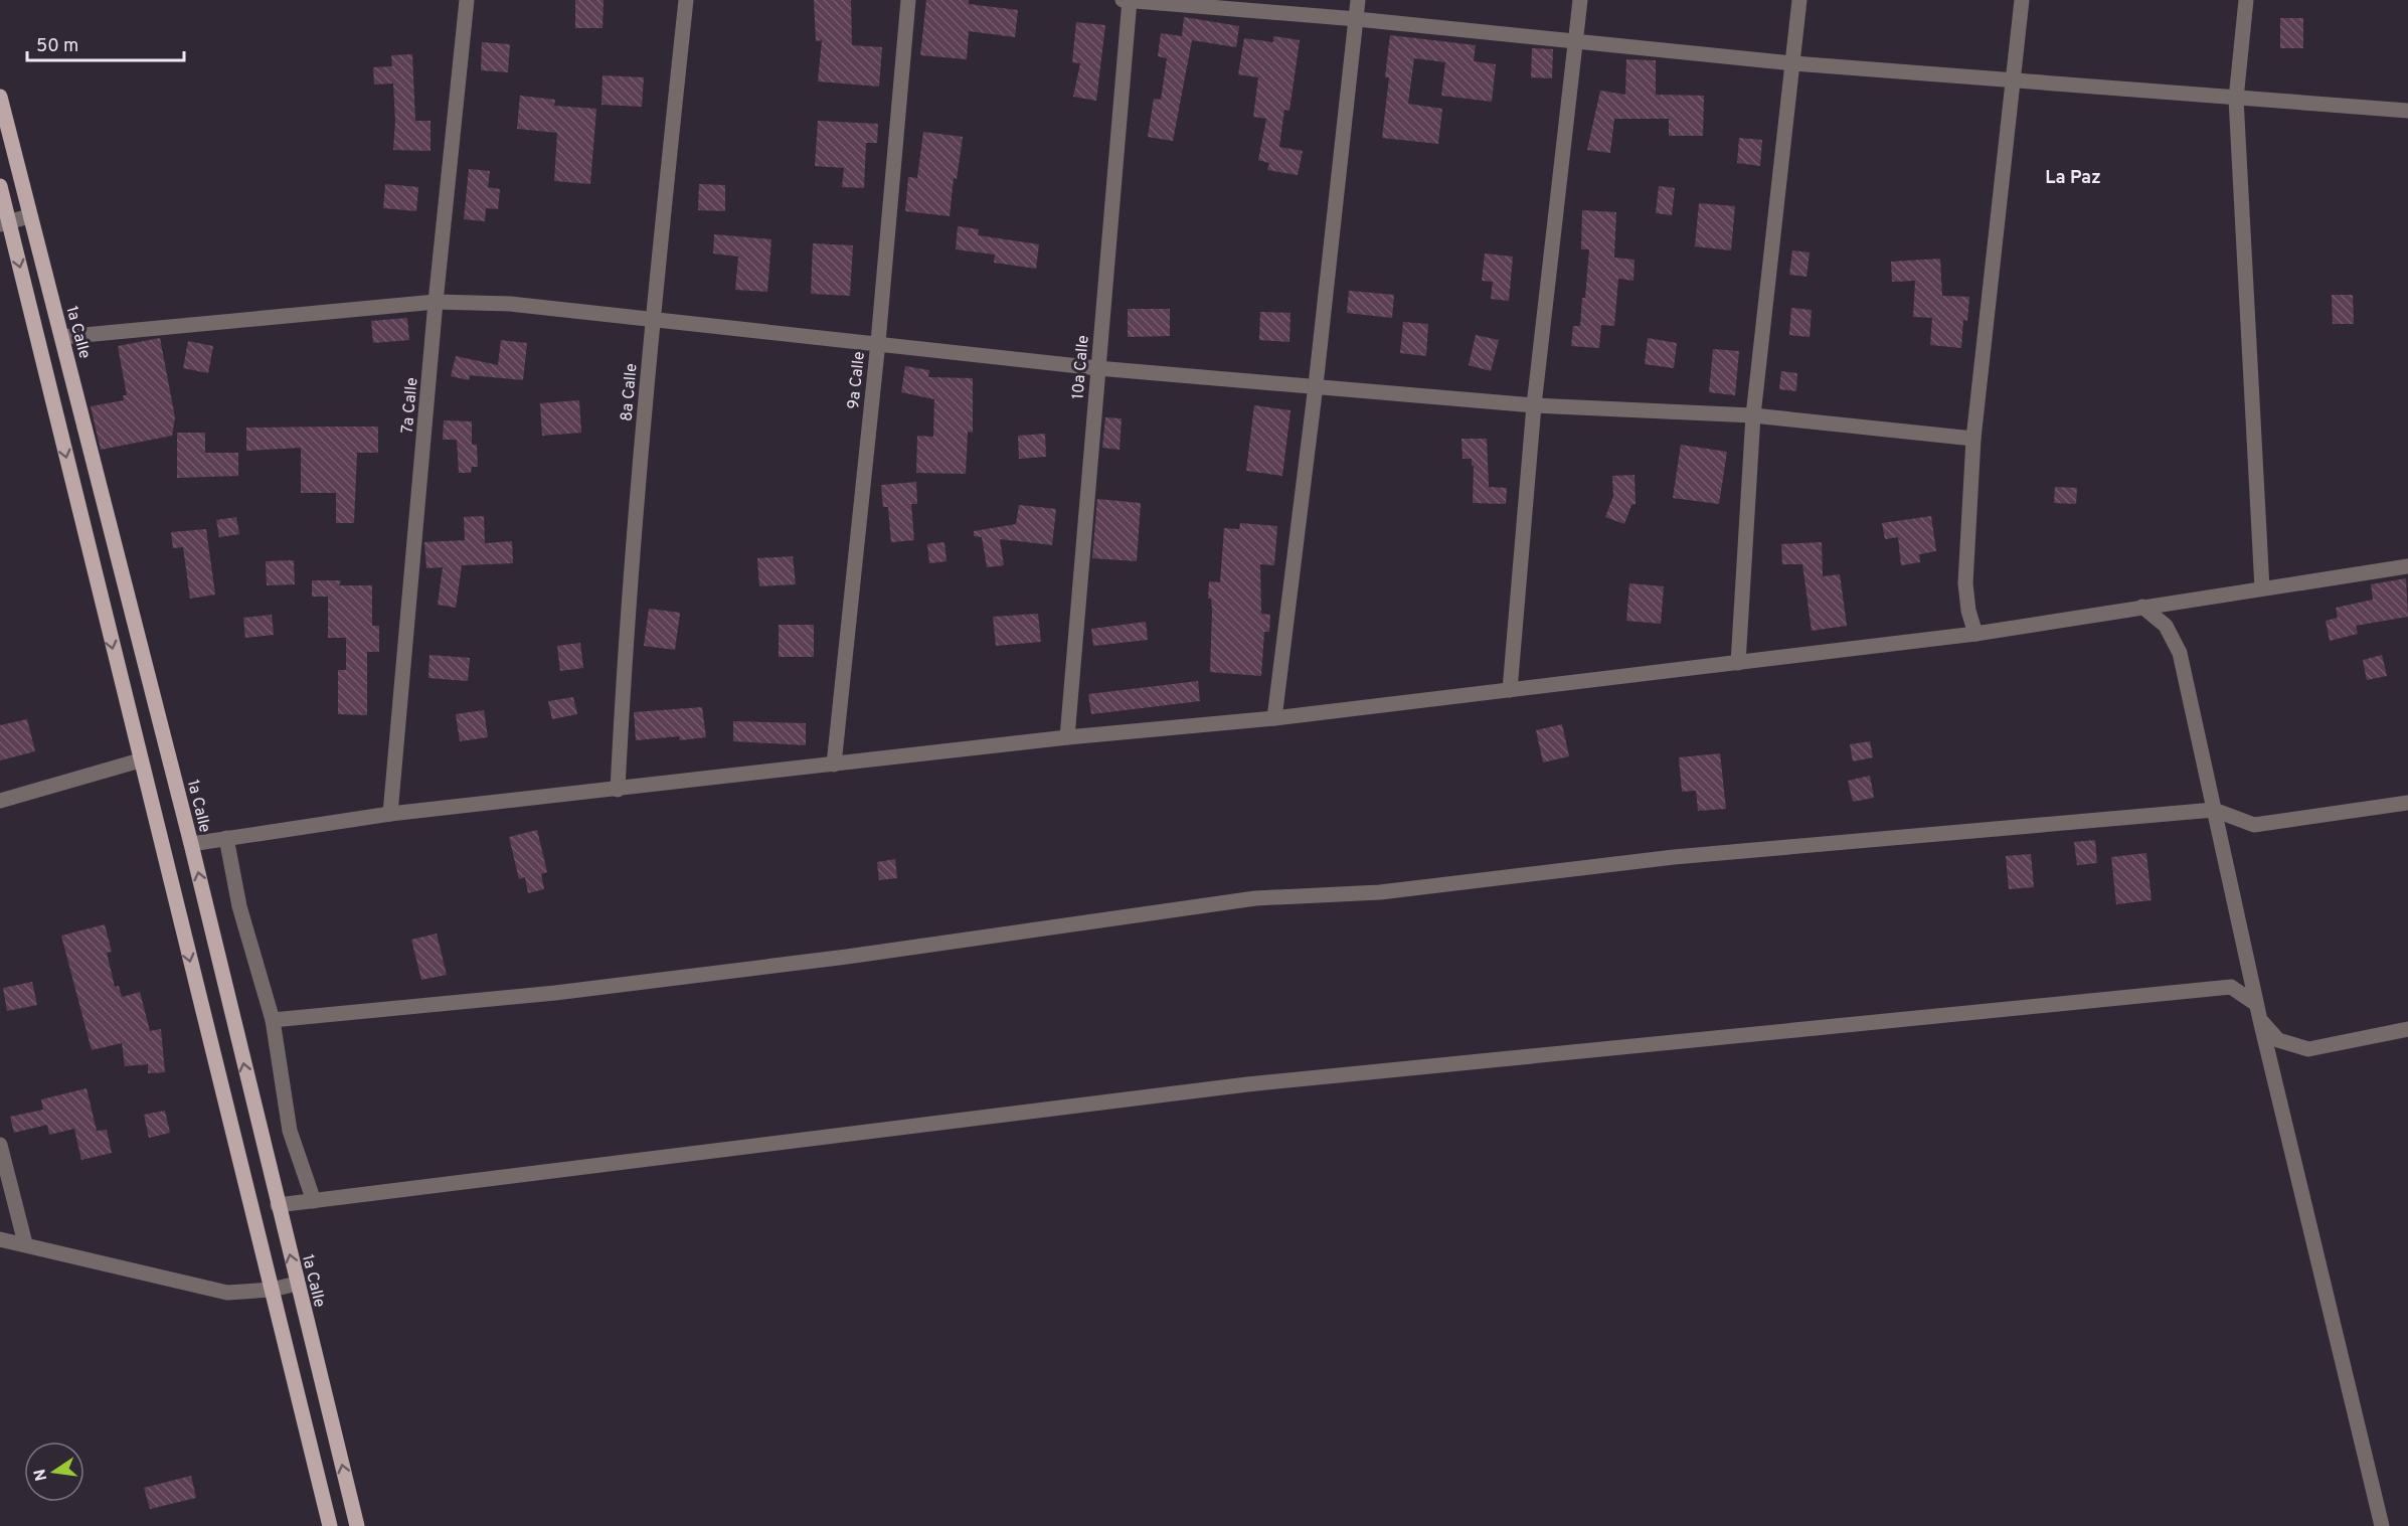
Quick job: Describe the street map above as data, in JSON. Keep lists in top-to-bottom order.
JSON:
{
  "streets": {
    "main road": ["1a Calle"],
    "street": [
      "10a Calle",
      "9a Calle",
      "8a Calle",
      "7a Calle"
    ]
  },
  "districts": ["La Paz"],
  "scale_bar": "50 m",
  "north": "left"
}
